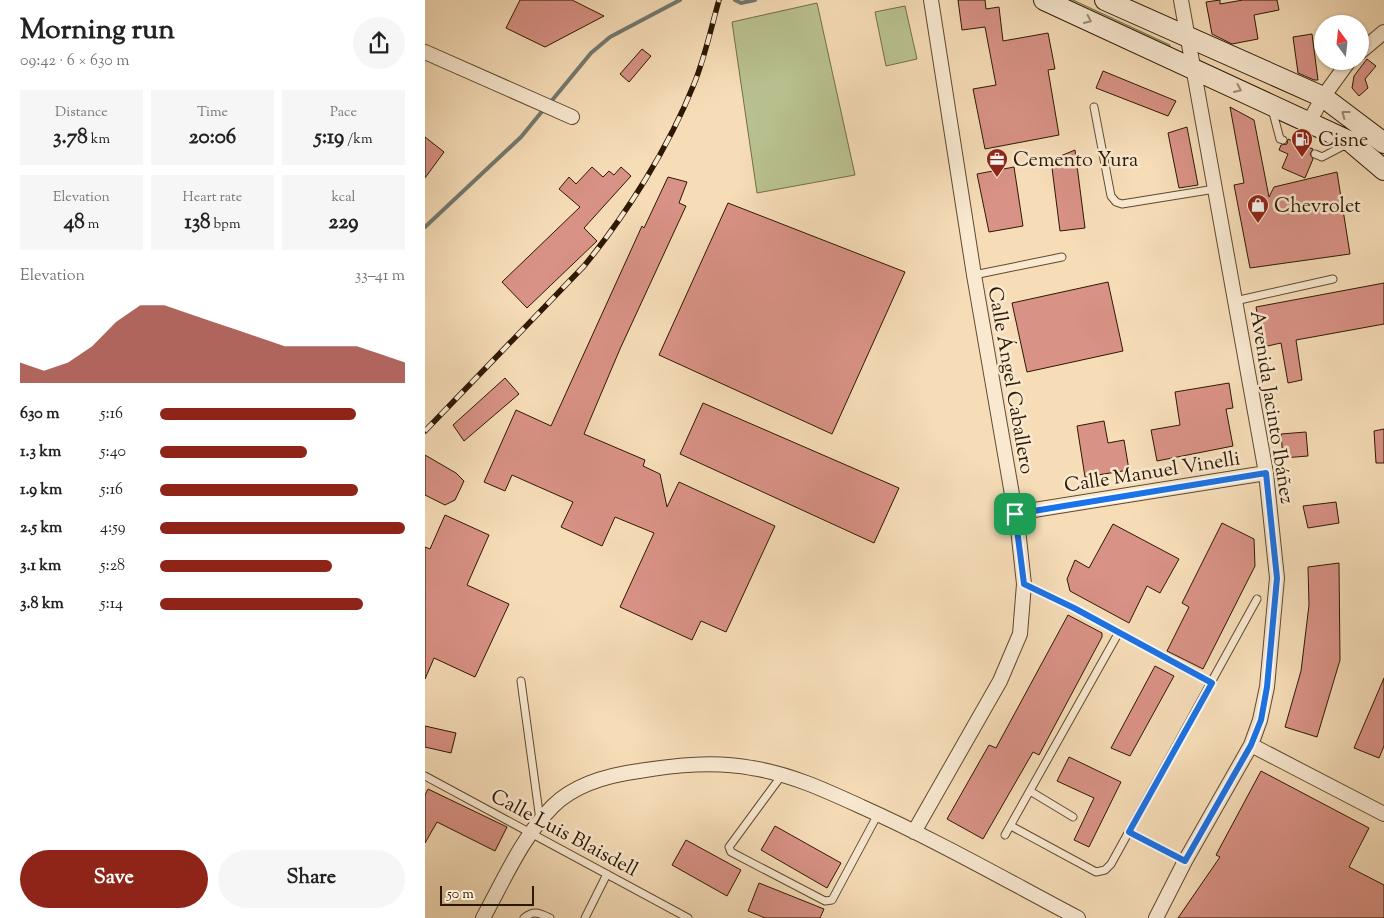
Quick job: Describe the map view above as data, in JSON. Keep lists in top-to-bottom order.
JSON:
{
  "streets": {
    "street": ["Calle Ángel Caballero", "Avenida Jacinto Ibáñez", "Calle Manuel Vinelli"],
    "lane": ["Calle Luis Blaisdell"]
  },
  "crossings": [
    ["Calle Ángel Caballero", "Calle Manuel Vinelli"],
    ["Avenida Jacinto Ibáñez", "Calle Manuel Vinelli"]
  ],
  "places": {
    "fuel station": ["Cisne"],
    "office": ["Cemento Yura"],
    "shop": ["Chevrolet"]
  },
  "scale_bar": "50 m",
  "north": "top",
  "page": {
    "heading": ["Morning run", "09:42 · 6 × 630 m"],
    "stats": [
      ["Distance", "3.78 km"],
      ["Time", "20:06"],
      ["Pace", "5:19 /km"],
      ["Elevation", "48 m"],
      ["Heart rate", "138 bpm"],
      ["kcal", "229"]
    ],
    "chart": ["Elevation", "33–41 m"],
    "list": [
      {
        "name": "630 m",
        "note": "5:16"
      },
      {
        "name": "1.3 km",
        "note": "5:40"
      },
      {
        "name": "1.9 km",
        "note": "5:16"
      },
      {
        "name": "2.5 km",
        "note": "4:59"
      },
      {
        "name": "3.1 km",
        "note": "5:28"
      },
      {
        "name": "3.8 km",
        "note": "5:14"
      }
    ],
    "buttons": ["Save", "Share"],
    "scale": "50 m"
  }
}
